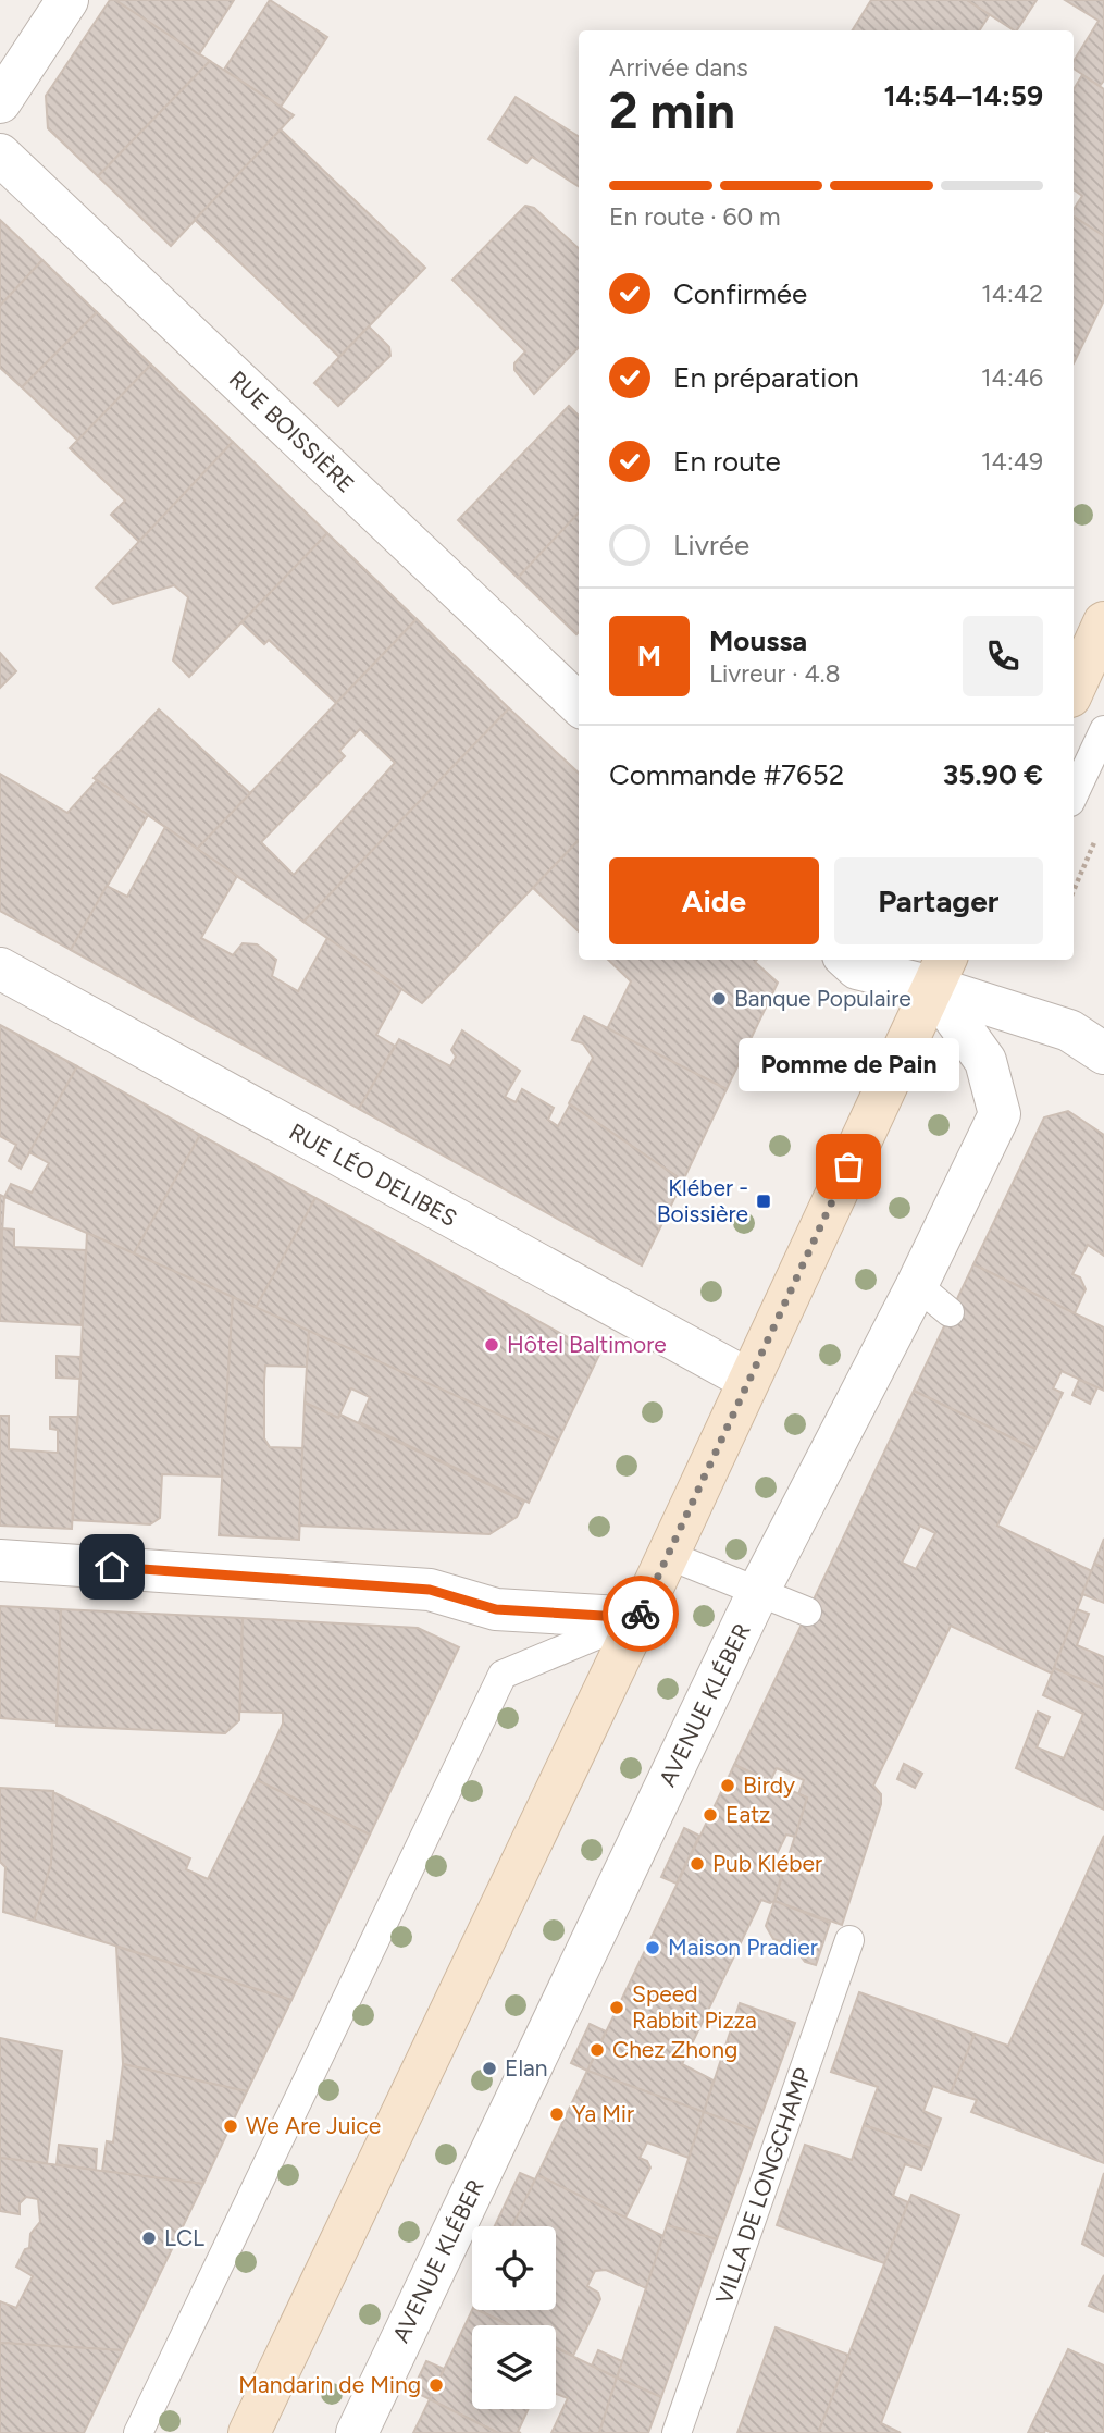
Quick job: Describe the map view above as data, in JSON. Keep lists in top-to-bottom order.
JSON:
{
  "streets": {
    "street": ["RUE BOISSIÈRE", "RUE LÉO DELIBES", "AVENUE KLÉBER"],
    "lane": ["VILLA DE LONGCHAMP"]
  },
  "places": {
    "other": [
      "Banque Populaire",
      "Pomme de Pain",
      "Hôtel Baltimore",
      "Birdy",
      "Eatz",
      "Pub Kléber",
      "Maison Pradier",
      "Speed Rabbit Pizza",
      "Chez Zhong",
      "Elan",
      "Ya Mir",
      "We Are Juice",
      "LCL",
      "Mandarin de Ming"
    ],
    "transit": ["Kléber - Boissière"]
  },
  "page": {
    "heading": ["2 min", "Arrivée dans", "14:54–14:59"],
    "panel": [
      "Moussa",
      "Livreur · 4.8",
      "Commande #7652",
      "35.90 €"
    ],
    "bar": "En route · 60 m",
    "list": [
      ["Confirmée", "14:42"],
      ["En préparation", "14:46"],
      ["En route", "14:49"],
      "Livrée"
    ],
    "round": "M",
    "buttons": ["Aide", "Partager"],
    "bubble": "Pomme de Pain"
  }
}
